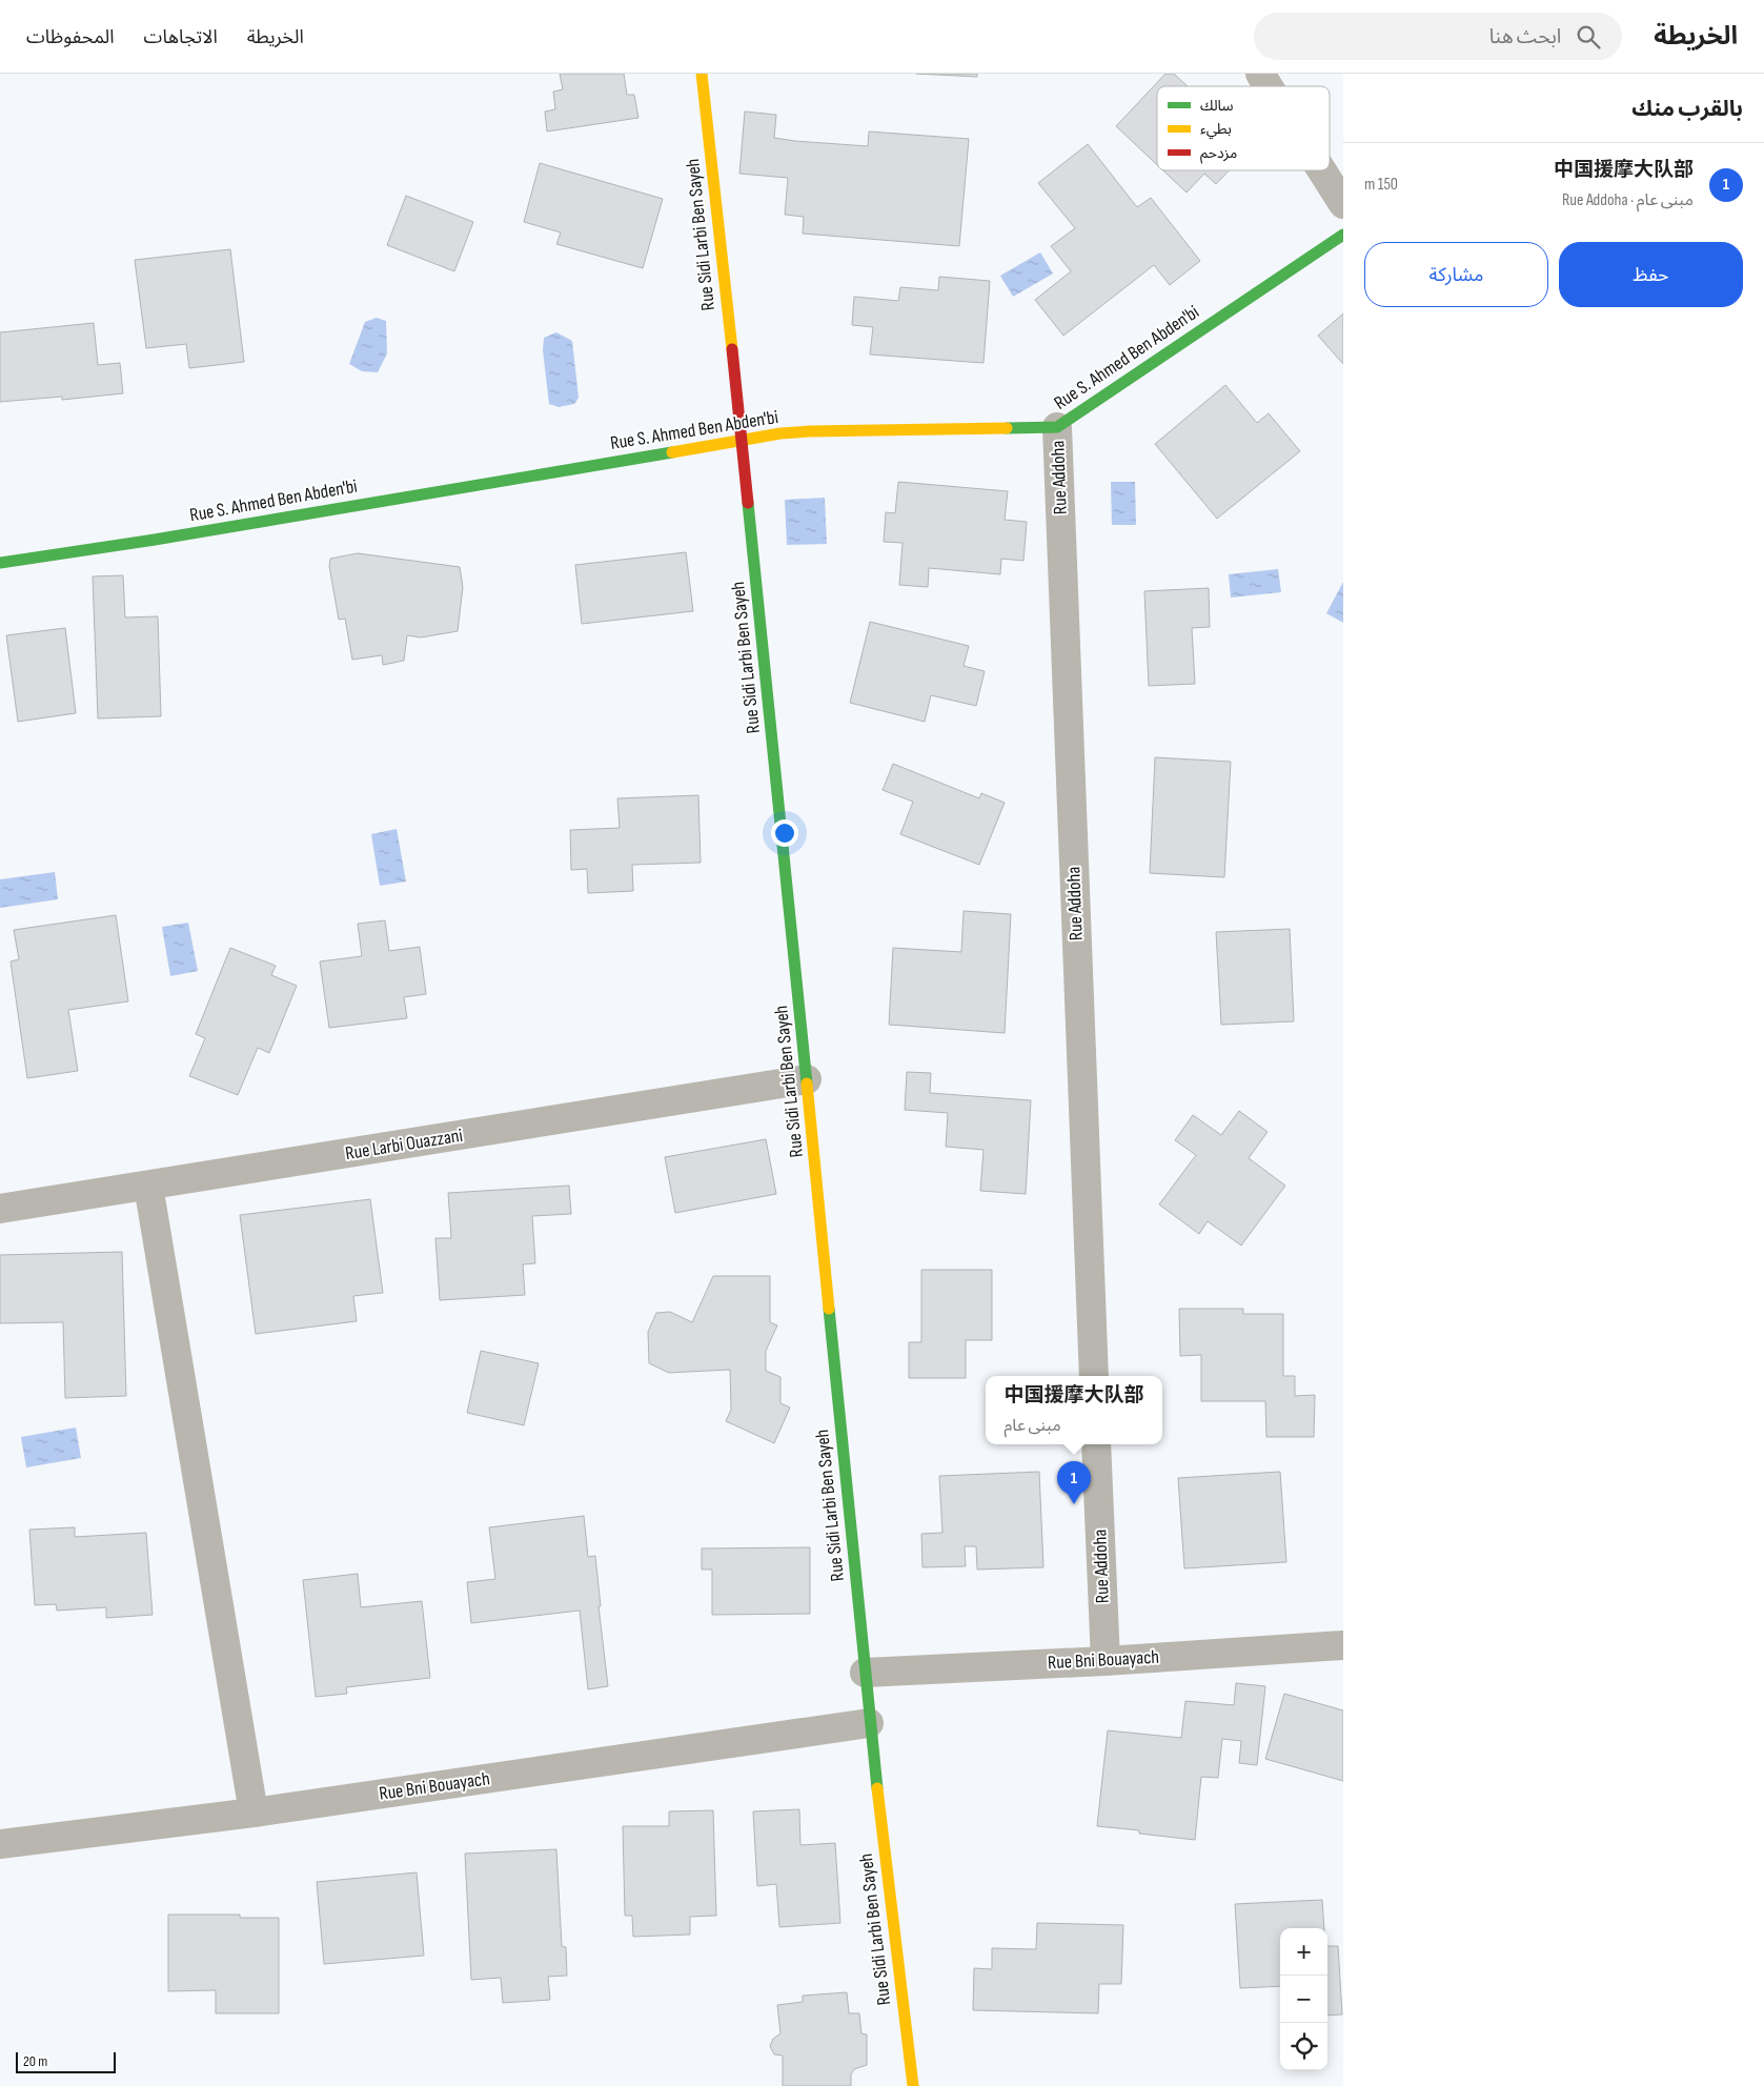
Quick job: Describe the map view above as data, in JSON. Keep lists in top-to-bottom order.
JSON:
{
  "streets": {
    "street": [
      "Rue Sidi Larbi Ben Sayeh",
      "Rue S. Ahmed Ben Abden'bi",
      "Rue Addoha",
      "Rue Larbi Ouazzani",
      "Rue Bni Bouayach"
    ]
  },
  "crossings": [
    ["Rue Sidi Larbi Ben Sayeh", "Rue S. Ahmed Ben Abden'bi"],
    ["Rue Sidi Larbi Ben Sayeh", "Rue Larbi Ouazzani"],
    ["Rue Sidi Larbi Ben Sayeh", "Rue Bni Bouayach"],
    ["Rue S. Ahmed Ben Abden'bi", "Rue Addoha"],
    ["Rue Addoha", "Rue Bni Bouayach"]
  ],
  "legend": ["سالك", "بطيء", "مزدحم"],
  "scale_bar": "20 m",
  "page": {
    "header": "الخريطة",
    "search": "ابحث هنا",
    "nav": ["الخريطة", "الاتجاهات", "المحفوظات"],
    "heading": "بالقرب منك",
    "list": [
      {
        "mark": "1",
        "name": "中国援摩大队部",
        "note": "مبنى عام · Rue Addoha",
        "value": "150 m"
      }
    ],
    "buttons": ["حفظ", "مشاركة"],
    "popup": ["中国援摩大队部", "مبنى عام"],
    "pins": "1",
    "map_buttons": ["+", "−"],
    "scale": "20 m"
  }
}
